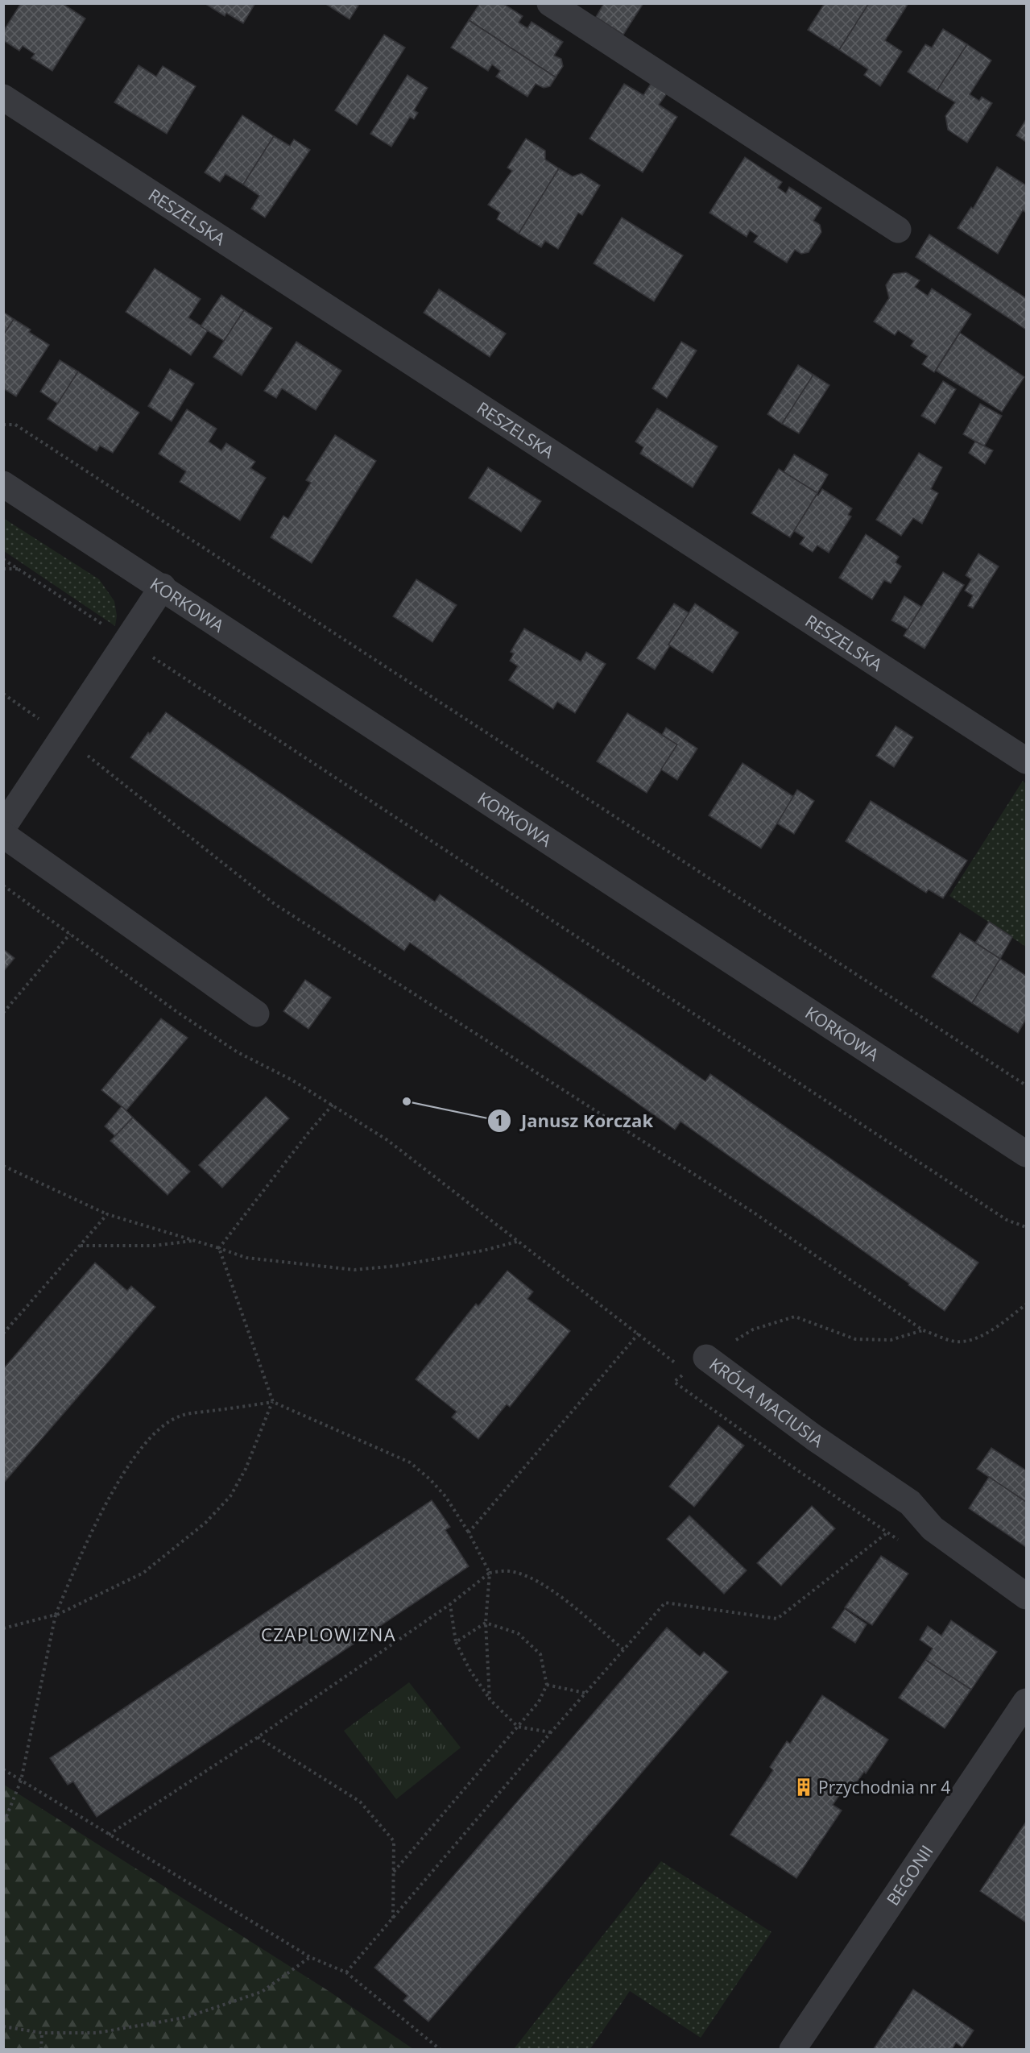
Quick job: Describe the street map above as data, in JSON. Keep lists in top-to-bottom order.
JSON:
{
  "streets": {
    "street": [
      "RESZELSKA",
      "KORKOWA",
      "KRÓLA MACIUSIA",
      "BEGONII"
    ]
  },
  "districts": ["CZAPLOWIZNA"],
  "places": {
    "other": ["Janusz Korczak"],
    "building": ["Przychodnia nr 4"]
  }
}
